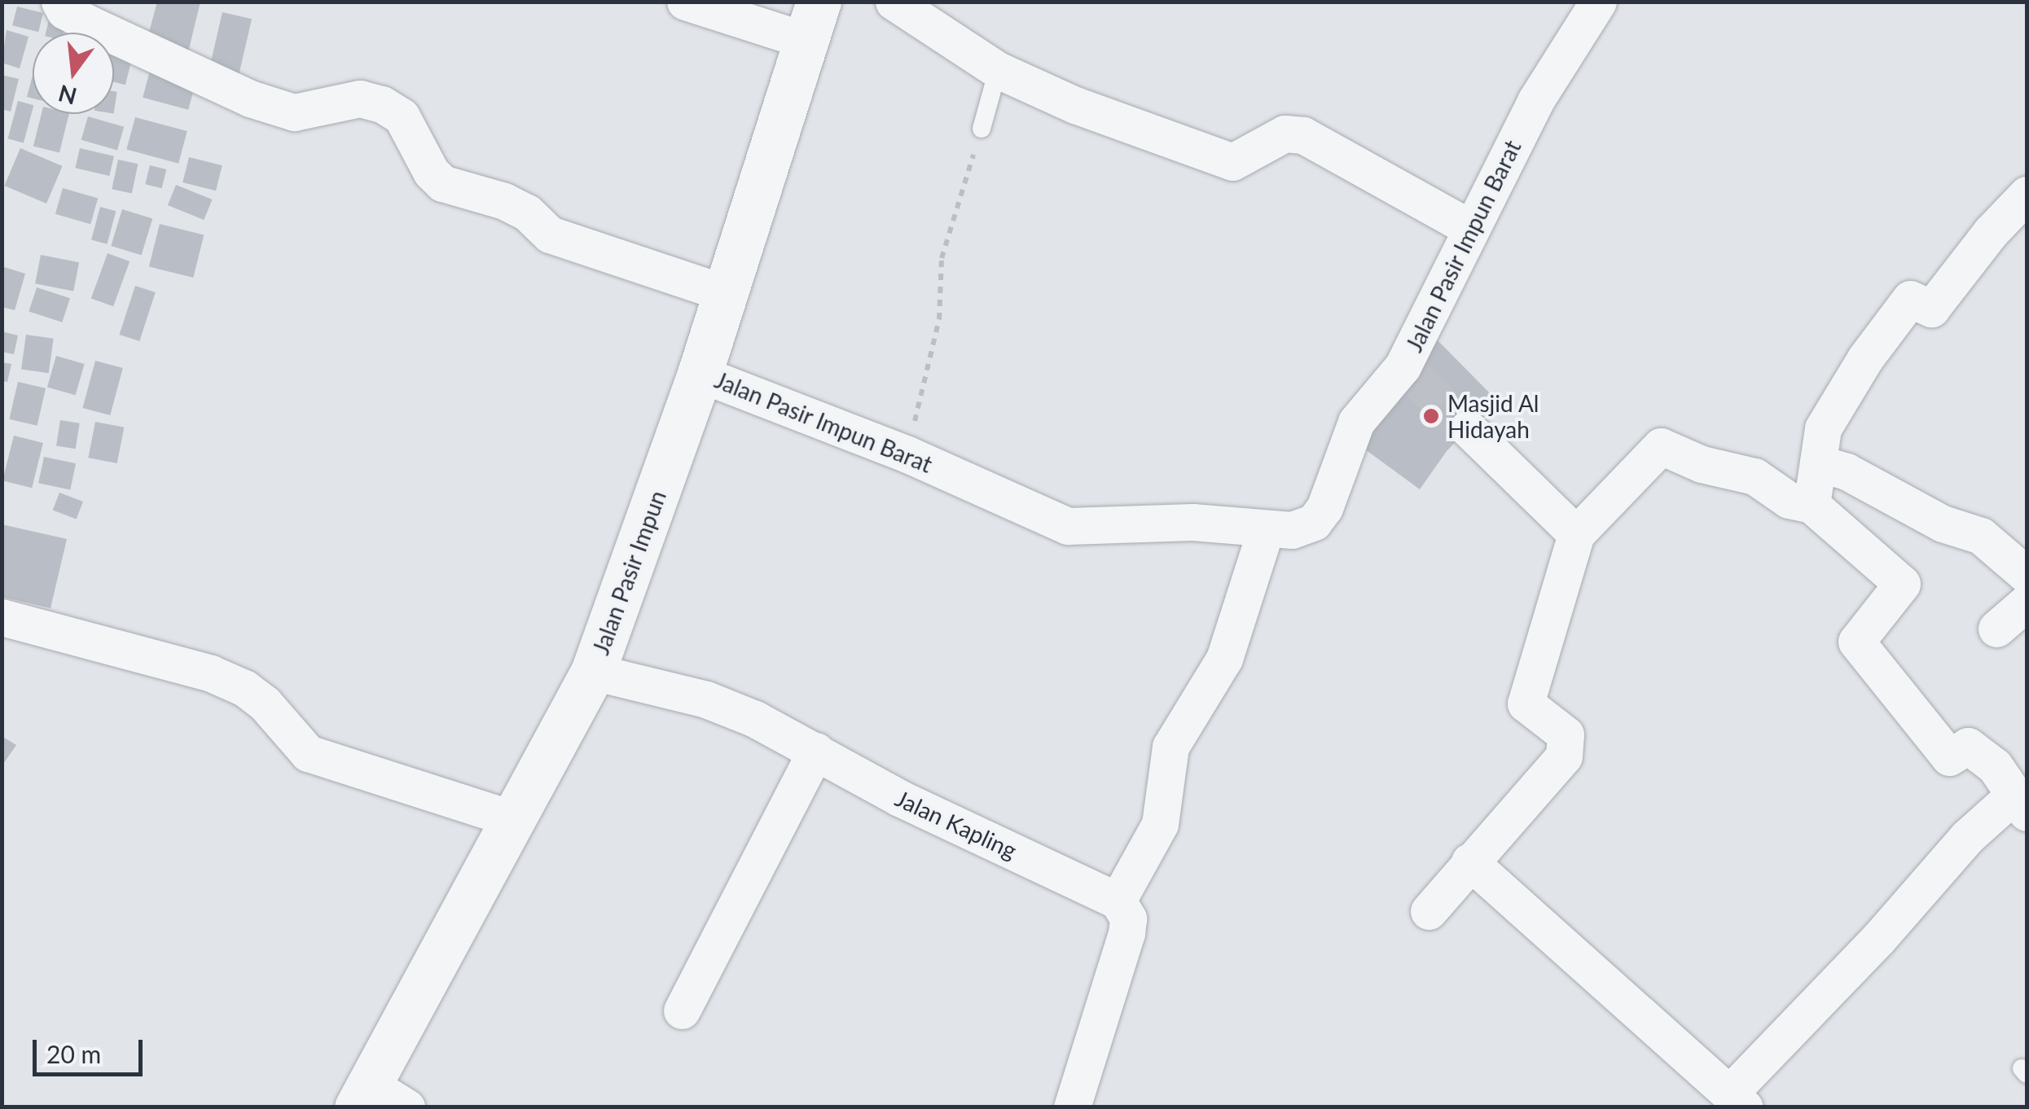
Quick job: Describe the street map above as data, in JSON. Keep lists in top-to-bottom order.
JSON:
{
  "streets": {
    "street": ["Jalan Pasir Impun Barat", "Jalan Pasir Impun", "Jalan Kapling"]
  },
  "crossings": [
    ["Jalan Pasir Impun Barat", "Jalan Pasir Impun"],
    ["Jalan Pasir Impun", "Jalan Kapling"]
  ],
  "places": ["Masjid Al Hidayah"],
  "scale_bar": "20 m",
  "north": "bottom"
}
